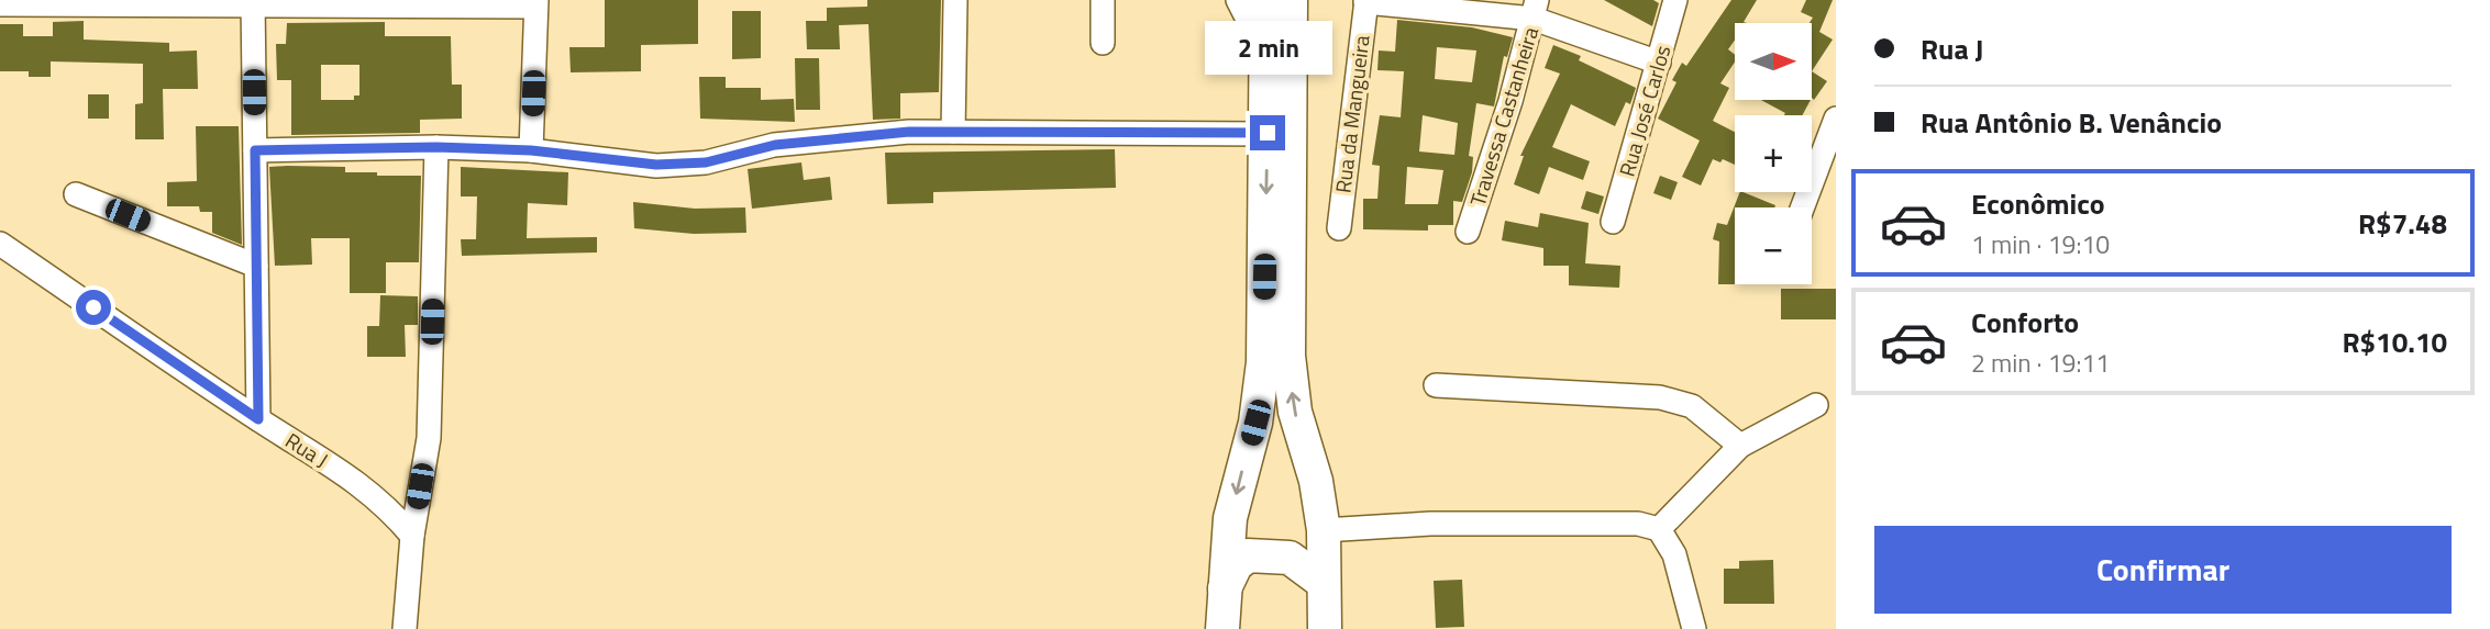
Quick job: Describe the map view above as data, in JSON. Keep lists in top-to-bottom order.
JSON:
{
  "streets": {
    "street": [
      "Rua José Carlos",
      "Rua da Mangueira",
      "Travessa Castanheira",
      "Rua J"
    ]
  },
  "north": "right",
  "page": {
    "banner": ["Rua J", "Rua Antônio B. Venâncio"],
    "bubble": "2 min",
    "map_buttons": ["+", "−"],
    "list": [
      {
        "name": "Econômico",
        "note": "1 min · 19:10",
        "value": "R$7.48"
      },
      {
        "name": "Conforto",
        "note": "2 min · 19:11",
        "value": "R$10.10"
      }
    ],
    "buttons": "Confirmar"
  }
}
